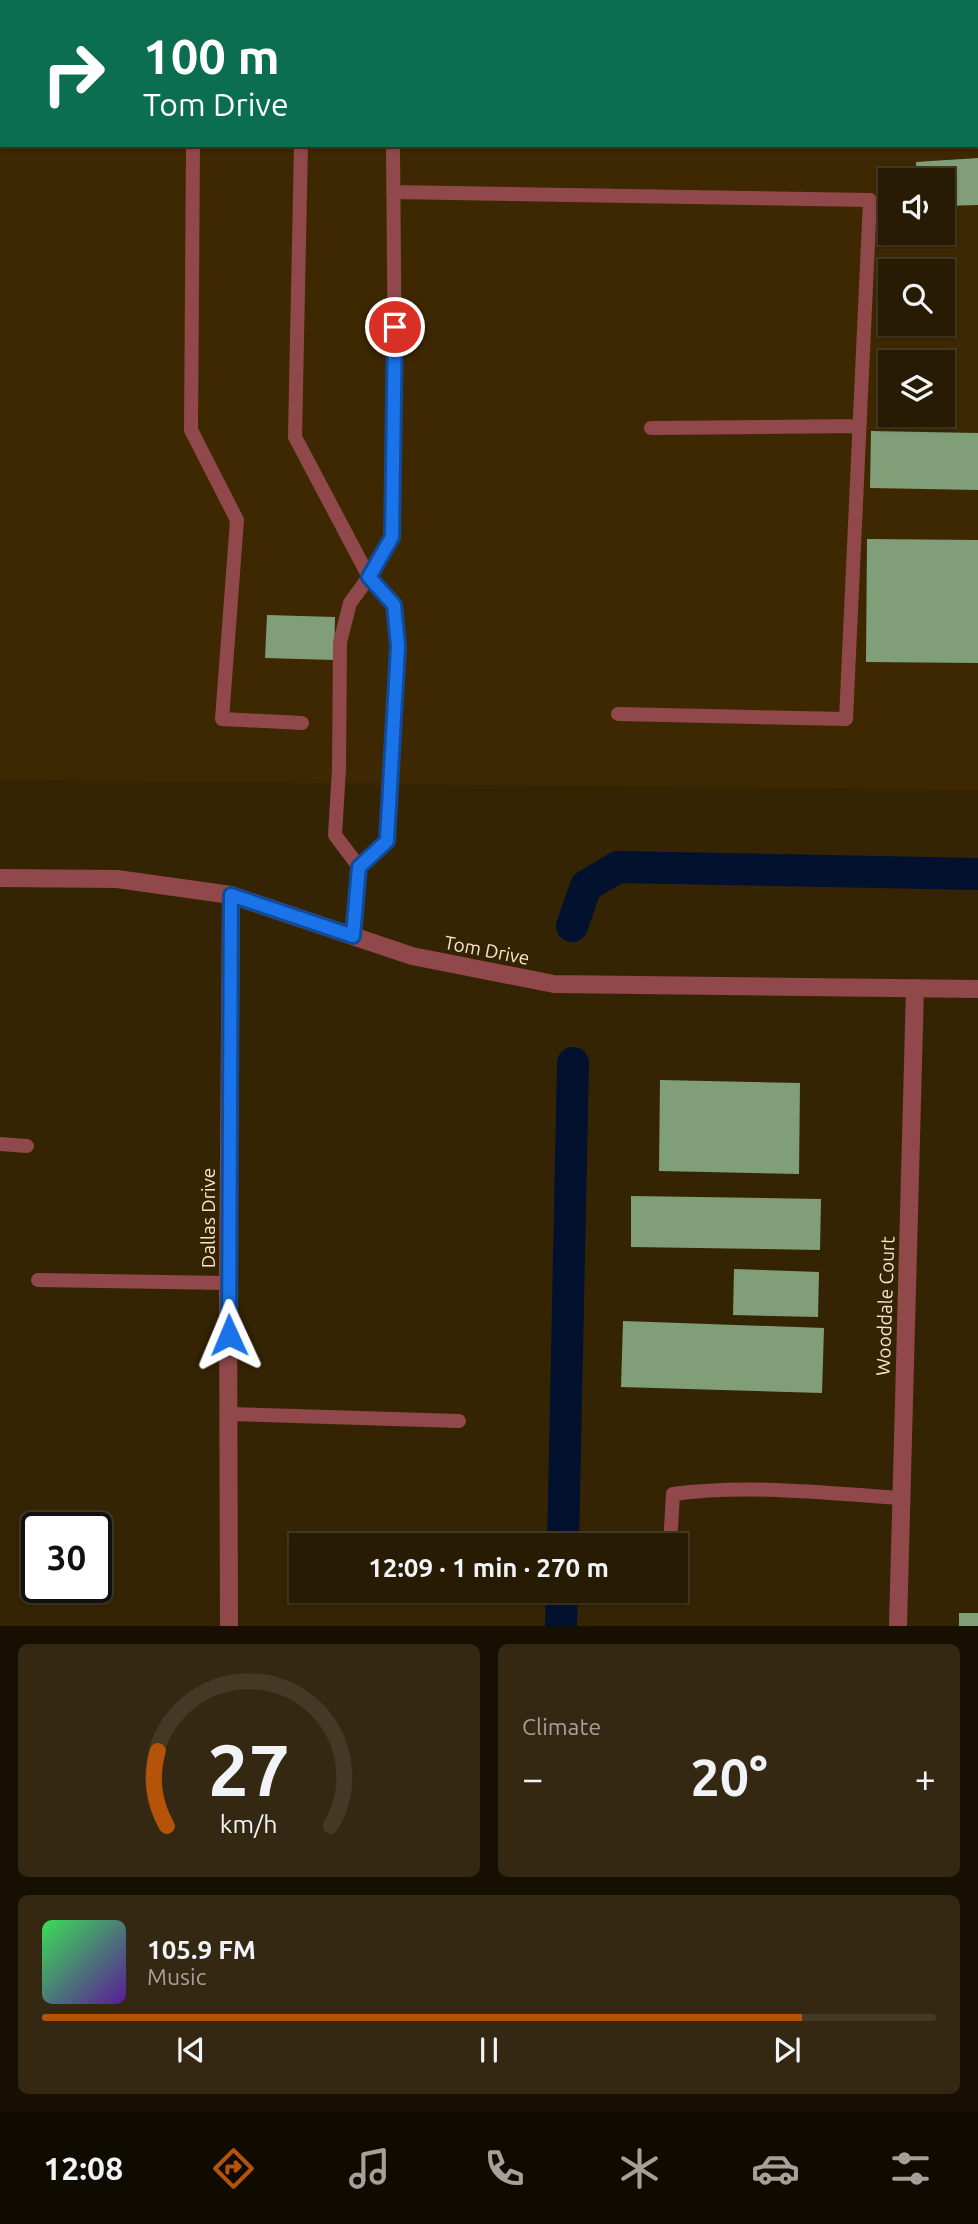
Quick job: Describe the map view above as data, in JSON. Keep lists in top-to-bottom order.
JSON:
{
  "streets": {
    "street": ["Tom Drive", "Dallas Drive", "Wooddale Court"]
  },
  "crossings": [
    ["Tom Drive", "Dallas Drive"],
    ["Tom Drive", "Wooddale Court"]
  ],
  "page": {
    "turn": ["100 m", "Tom Drive"],
    "limit": "30",
    "trip": "12:09 · 1 min · 270 m",
    "tile": "Climate",
    "heat": ["−", "20°", "+"],
    "song": ["105.9 FM", "Music"],
    "tabs": "12:08",
    "gauge": ["27", "km/h"]
  }
}
